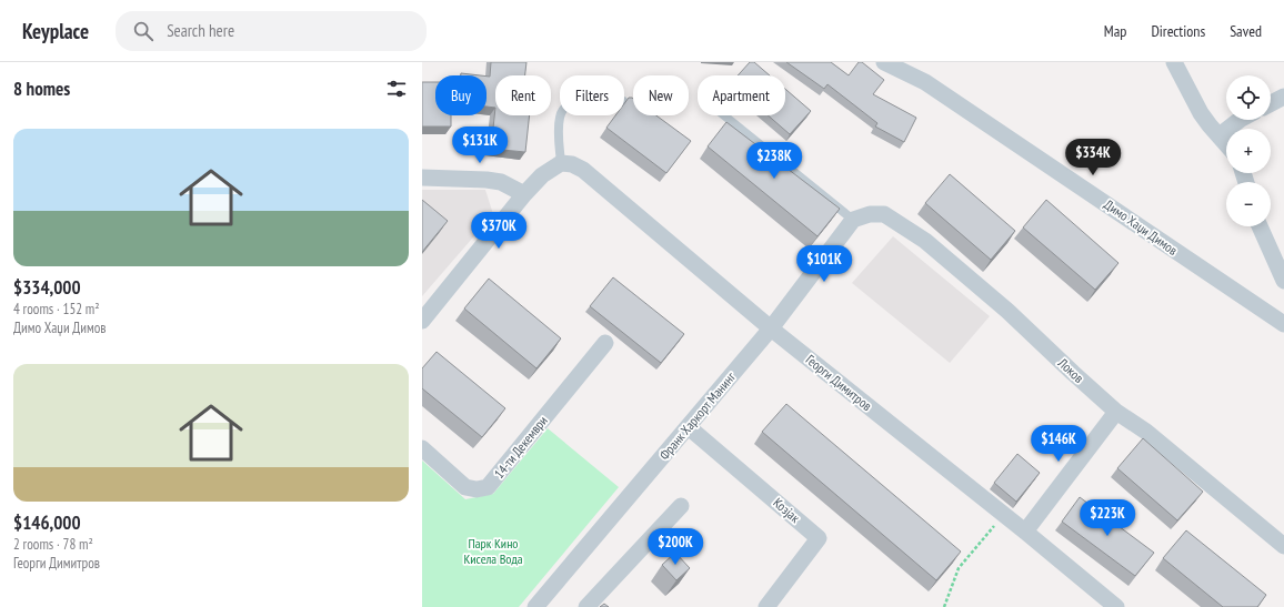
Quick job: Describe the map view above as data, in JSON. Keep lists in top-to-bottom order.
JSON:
{
  "streets": {
    "street": [
      "Димо Хаџи Димов",
      "Локов",
      "Георги Димитров",
      "Франк Харкорт Манинг",
      "14-ти Декември",
      "Козјак"
    ]
  },
  "crossings": [
    ["Локов", "Франк Харкорт Манинг"],
    ["Георги Димитров", "Франк Харкорт Манинг"],
    ["Франк Харкорт Манинг", "Козјак"]
  ],
  "parks": ["Парк Кино Кисела Вода"],
  "page": {
    "header": "Keyplace",
    "search": "Search here",
    "nav": ["Map", "Directions", "Saved"],
    "heading": "8 homes",
    "map_buttons": ["+", "−"],
    "chip": [
      "Buy",
      "Rent",
      "Filters",
      "New",
      "Apartment"
    ],
    "list": [
      {
        "name": "$334,000",
        "note": "4 rooms · 152 m² · Димо Хаџи Димов"
      },
      {
        "name": "$146,000",
        "note": "2 rooms · 78 m² · Георги Димитров"
      }
    ],
    "price": [
      "$131K",
      "$334K",
      "$238K",
      "$370K",
      "$101K",
      "$146K",
      "$223K",
      "$200K"
    ]
  }
}
